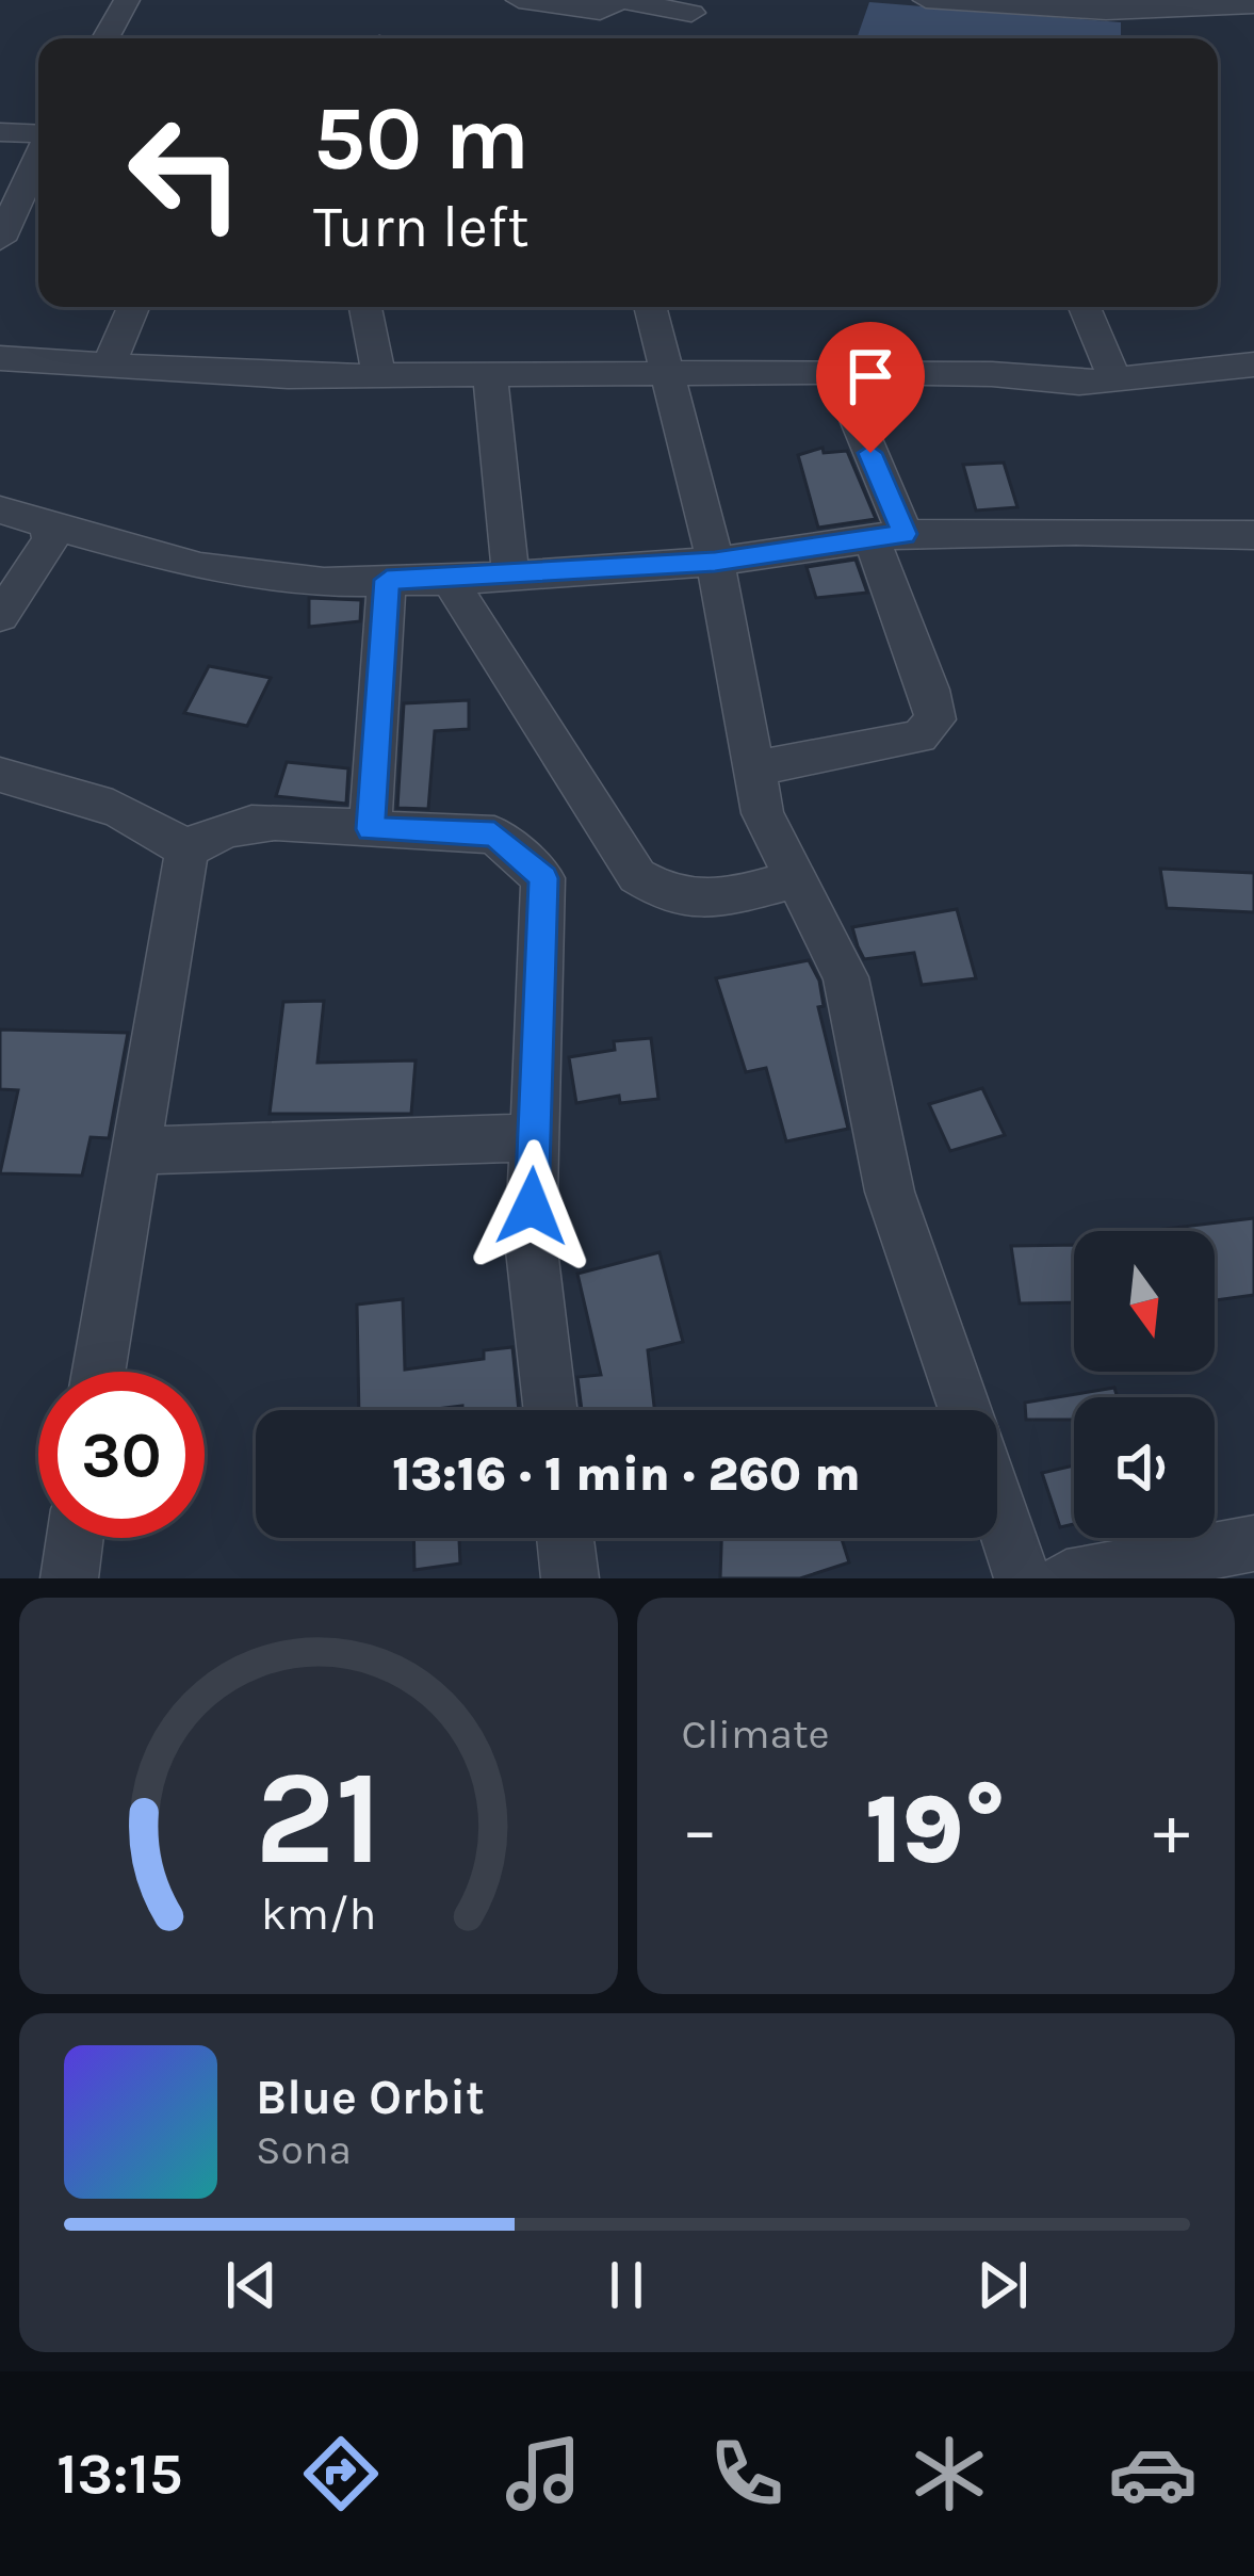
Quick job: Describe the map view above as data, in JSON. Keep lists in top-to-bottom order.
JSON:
{
  "north": "bottom",
  "page": {
    "turn": ["50 m", "Turn left"],
    "limit": "30",
    "trip": "13:16 · 1 min · 260 m",
    "tile": "Climate",
    "heat": ["−", "19°", "+"],
    "song": ["Blue Orbit", "Sona"],
    "tabs": "13:15",
    "gauge": ["21", "km/h"]
  }
}
